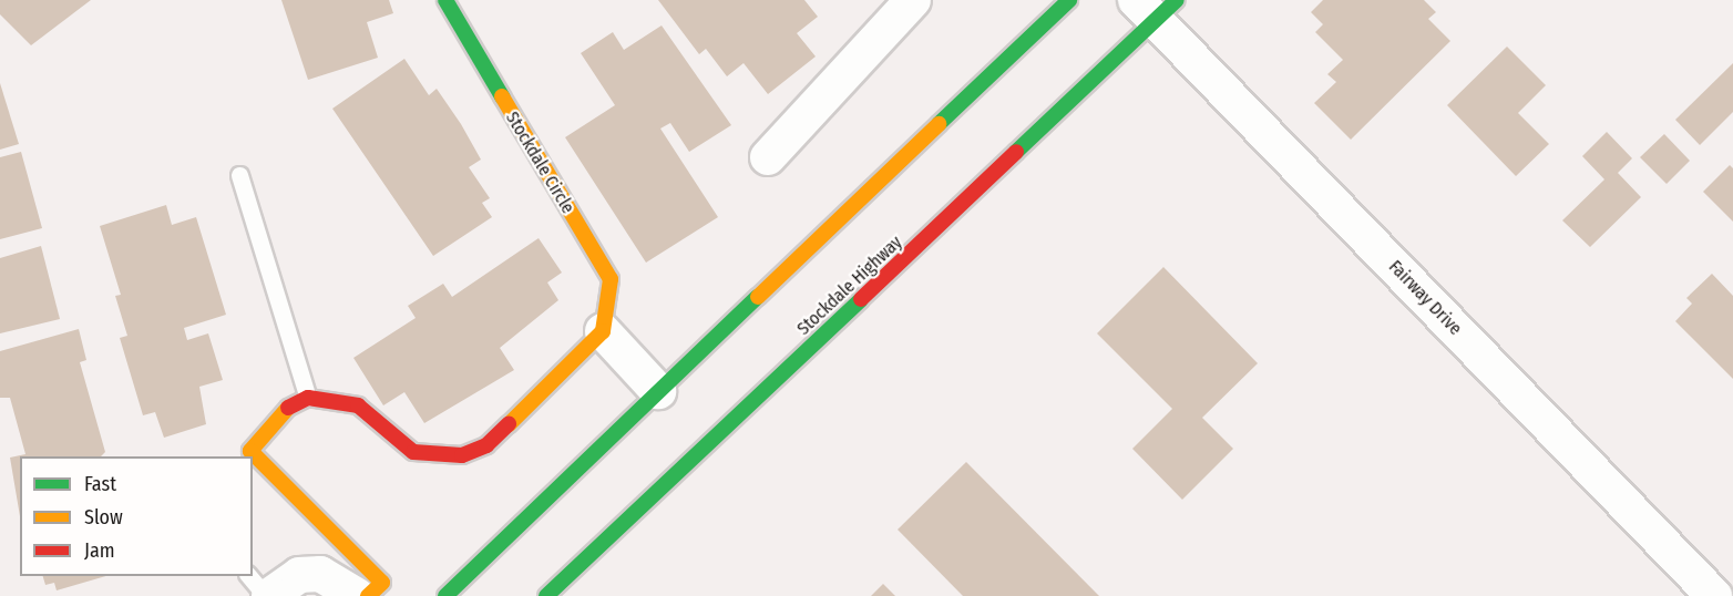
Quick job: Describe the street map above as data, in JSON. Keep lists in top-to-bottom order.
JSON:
{
  "streets": {
    "main road": ["Stockdale Circle", "Stockdale Highway"],
    "street": ["Fairway Drive"]
  },
  "crossings": [
    ["Stockdale Highway", "Fairway Drive"]
  ],
  "legend": ["Fast", "Slow", "Jam"]
}
